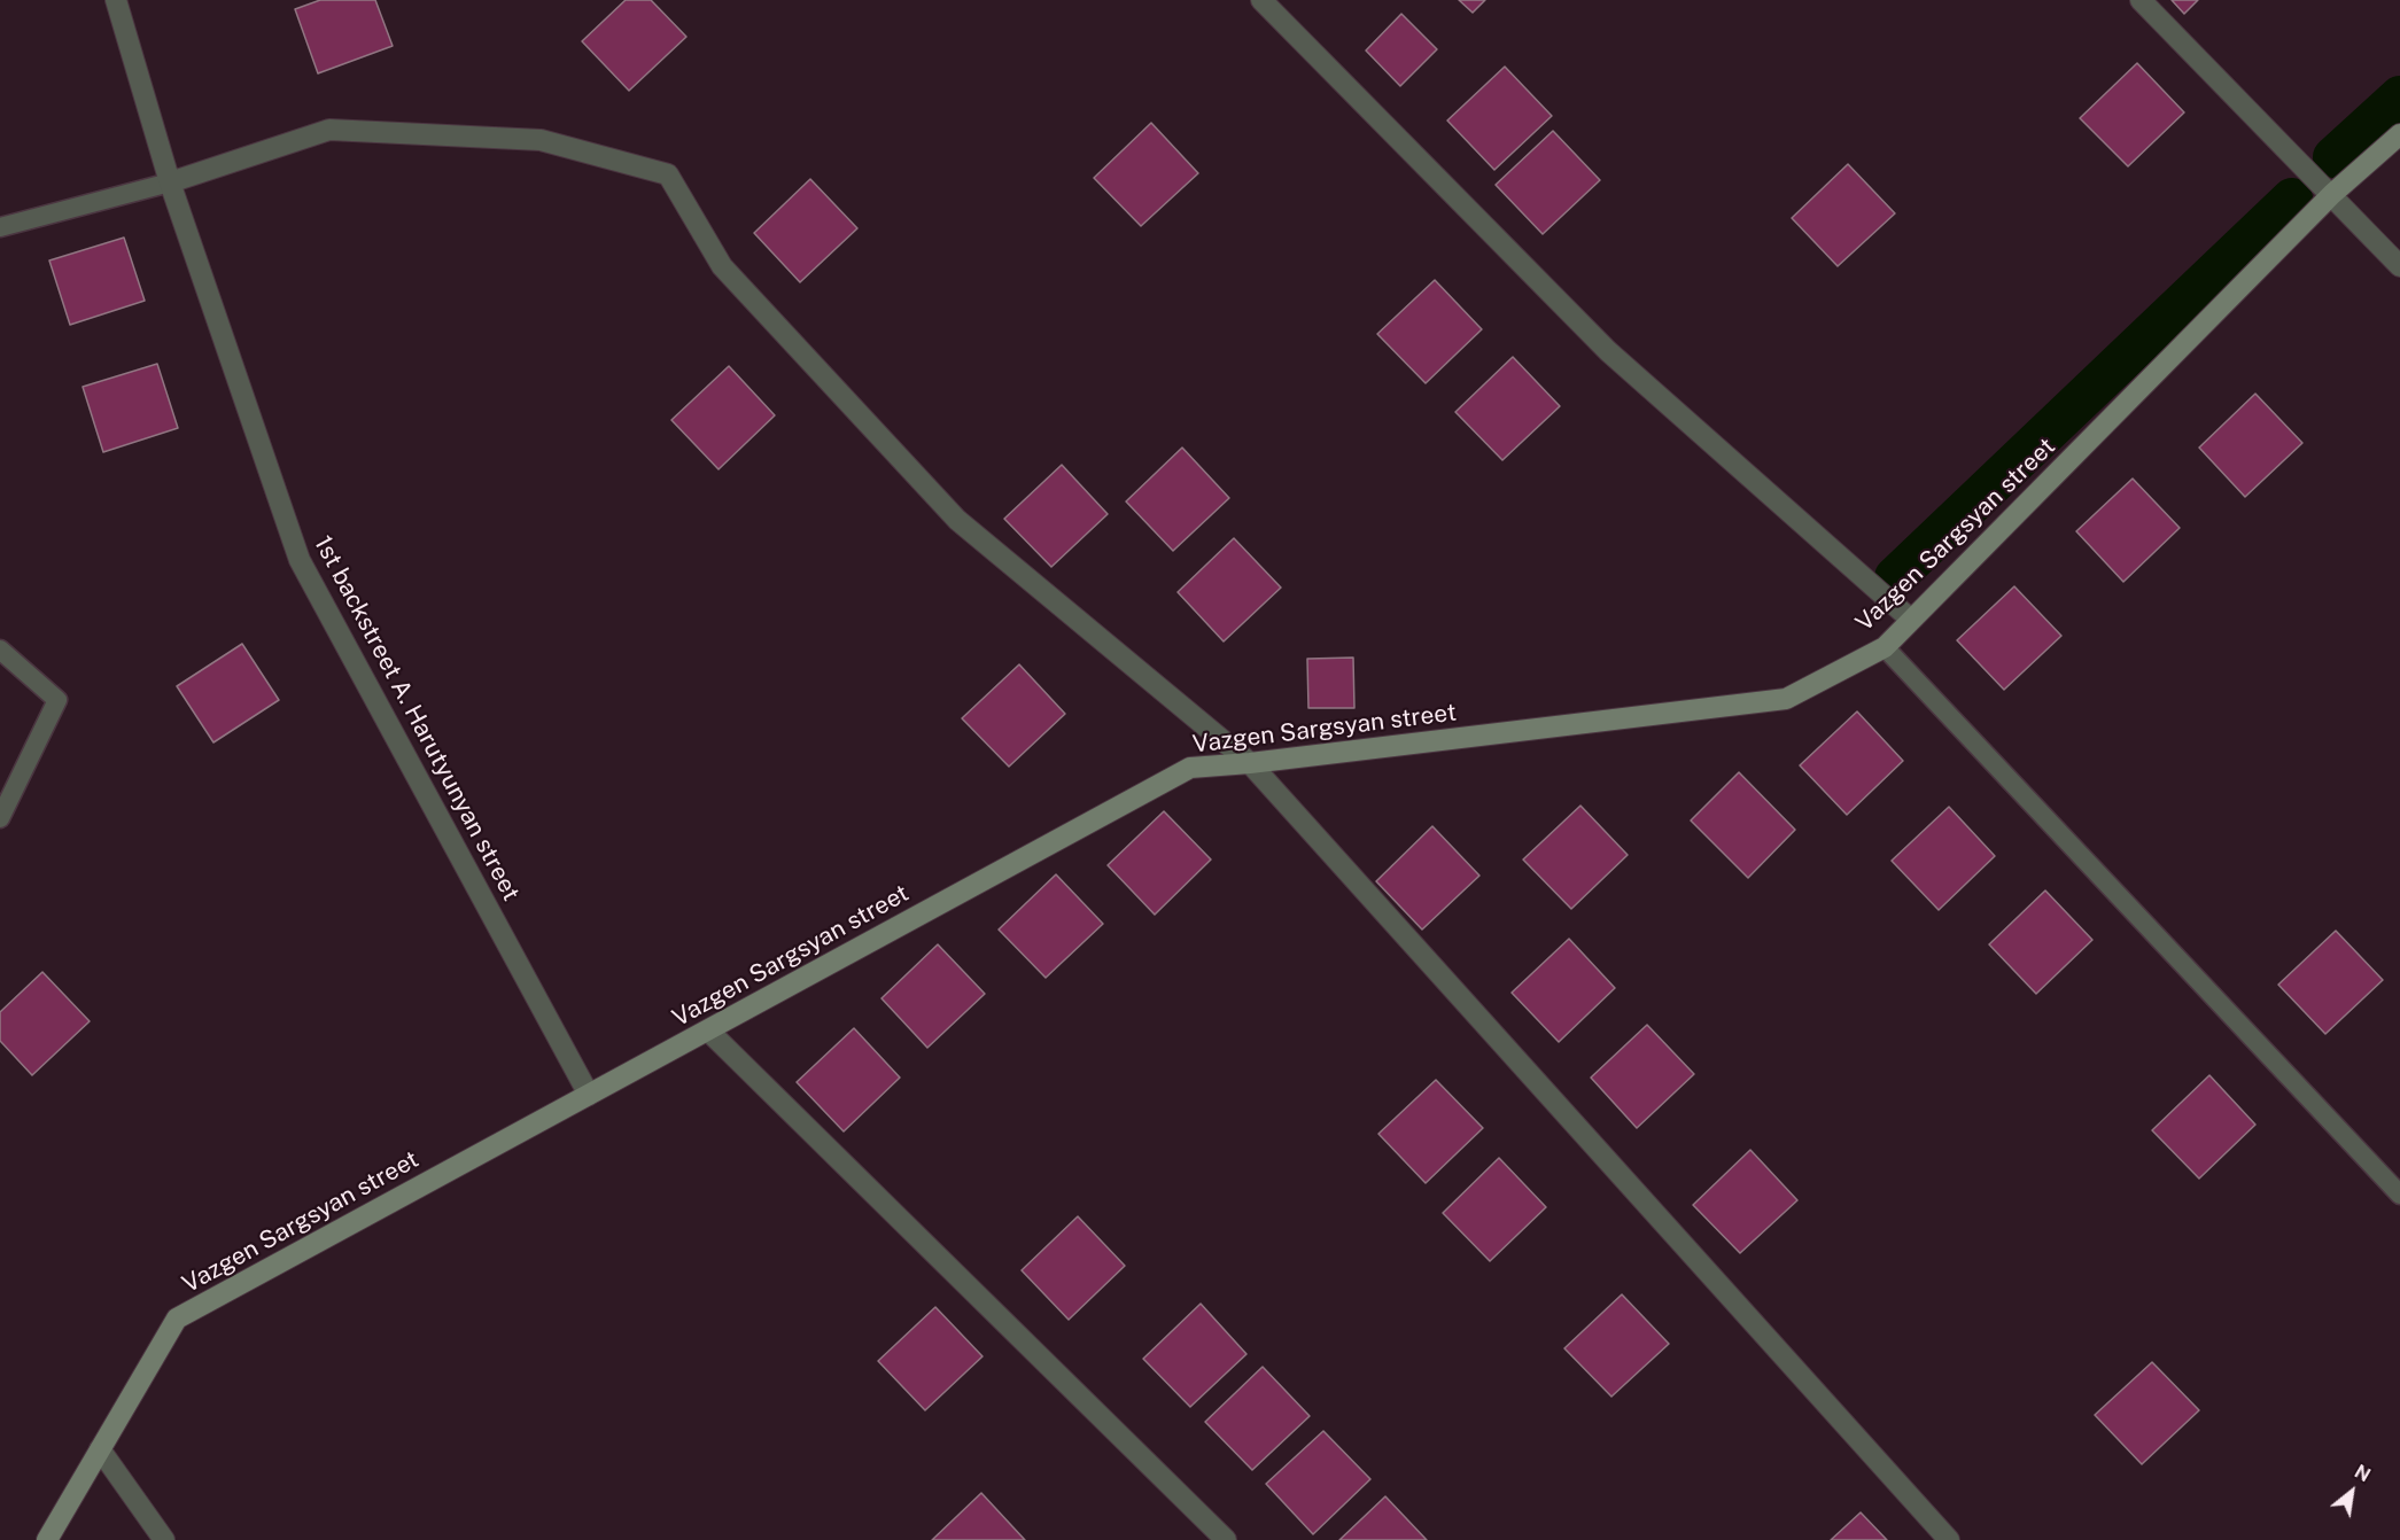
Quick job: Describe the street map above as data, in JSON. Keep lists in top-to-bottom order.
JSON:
{
  "streets": {
    "street": ["Vazgen Sargsyan street", "1st backstreet A. Harutyunyan street"]
  },
  "crossings": [
    ["Vazgen Sargsyan street", "1st backstreet A. Harutyunyan street"]
  ],
  "north": "top right"
}
